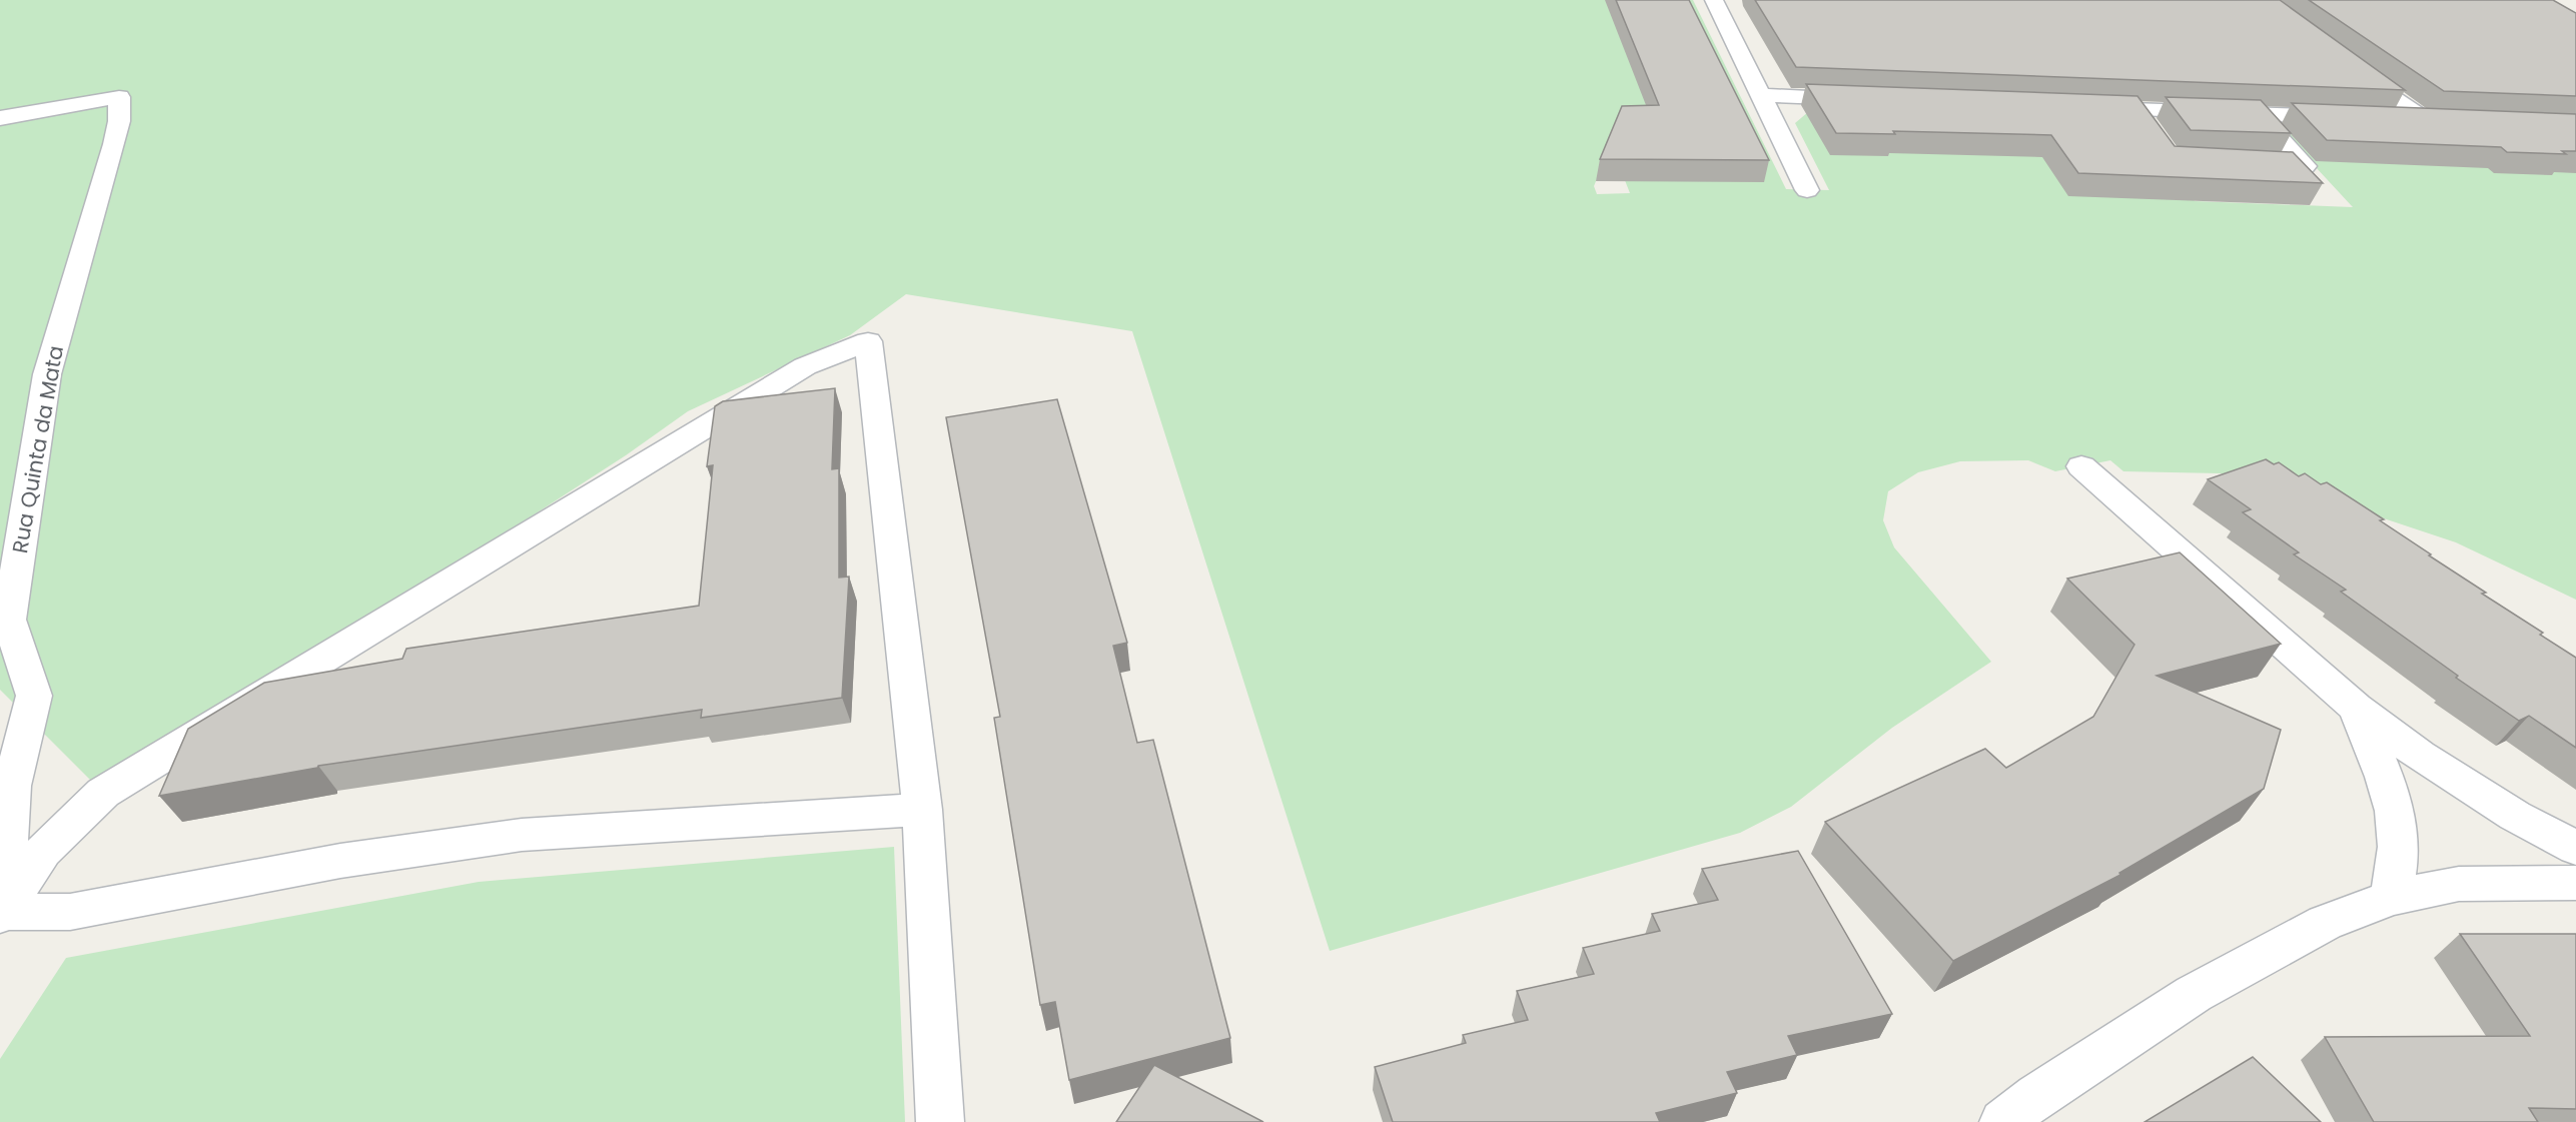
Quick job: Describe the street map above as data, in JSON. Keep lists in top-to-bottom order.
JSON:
{
  "streets": {
    "street": ["Rua Quinta da Mata"]
  }
}
